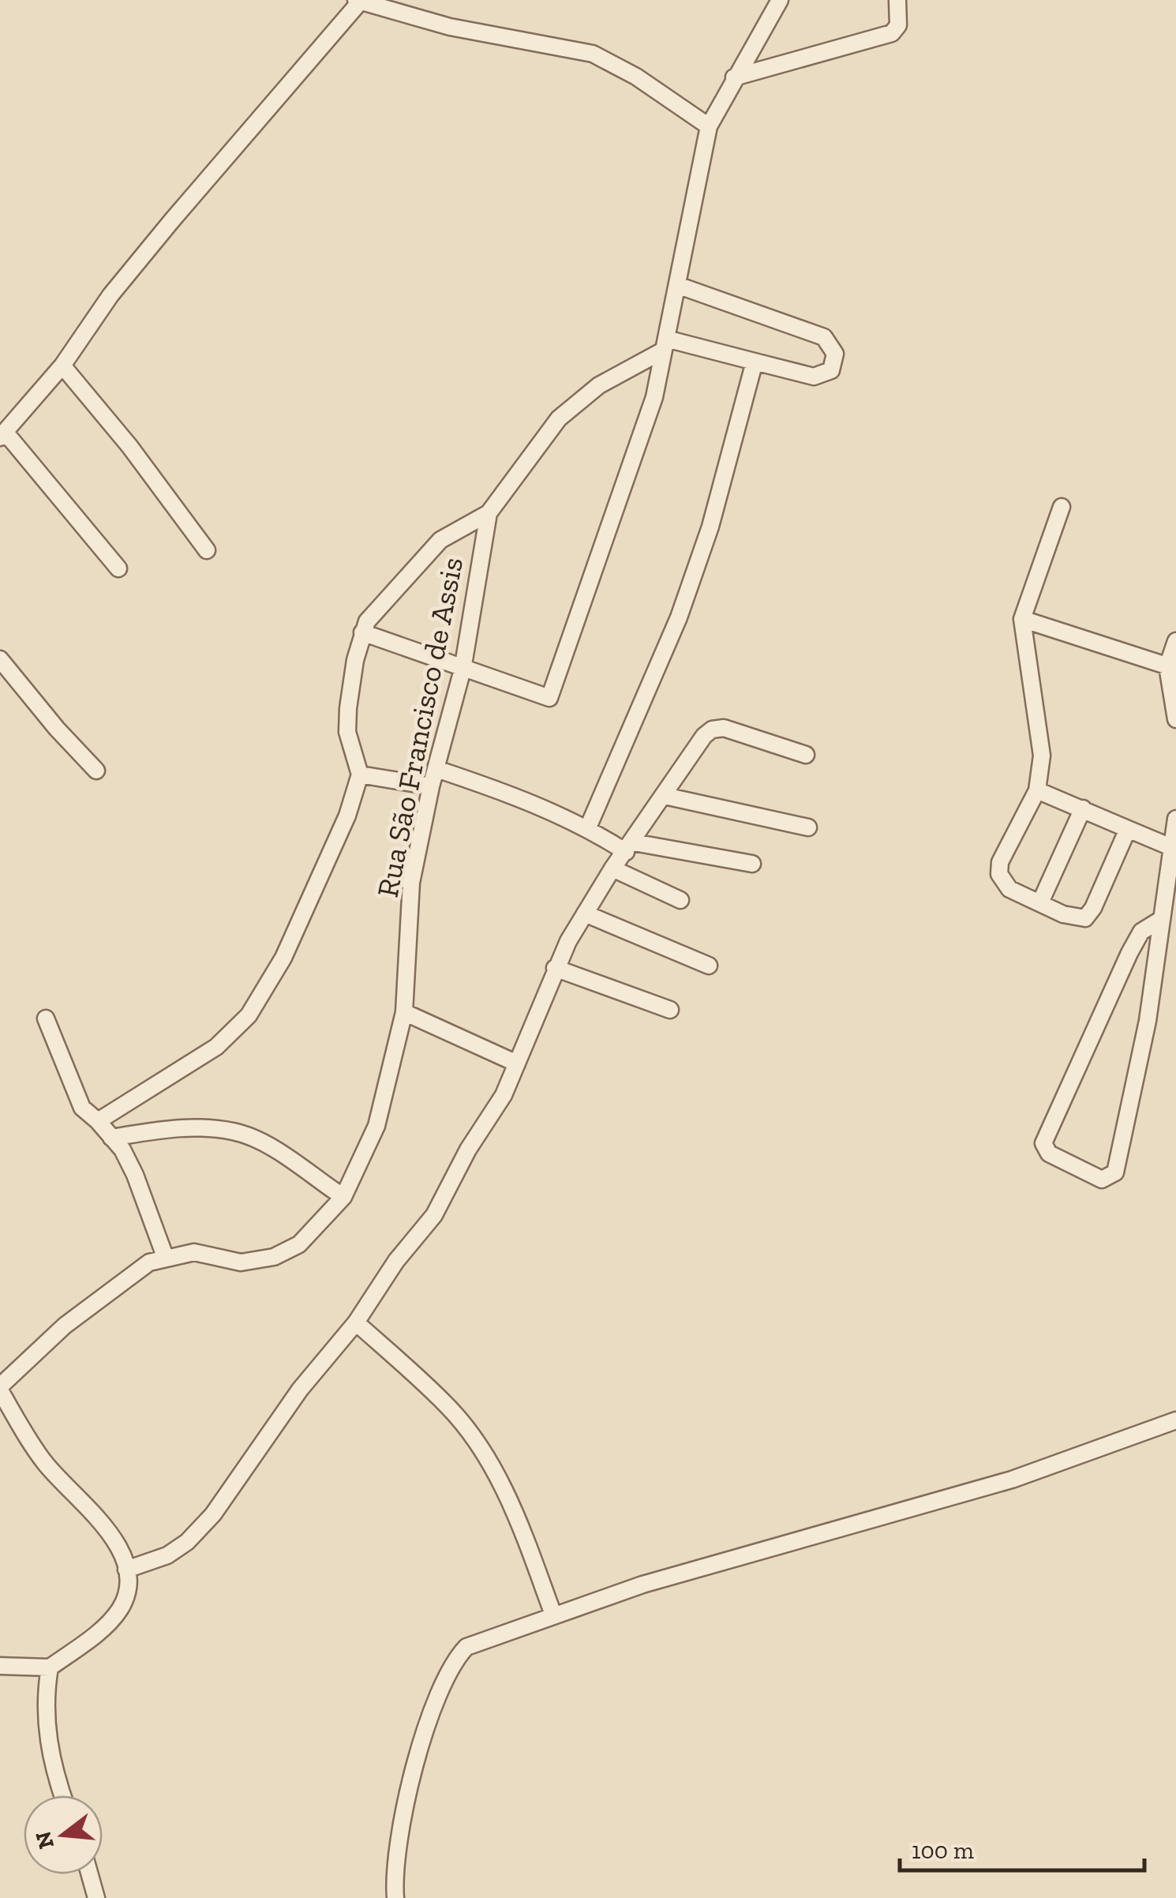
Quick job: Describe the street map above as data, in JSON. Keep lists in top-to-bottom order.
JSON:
{
  "streets": {
    "street": ["Rua São Francisco de Assis"]
  },
  "scale_bar": "100 m",
  "north": "left"
}
